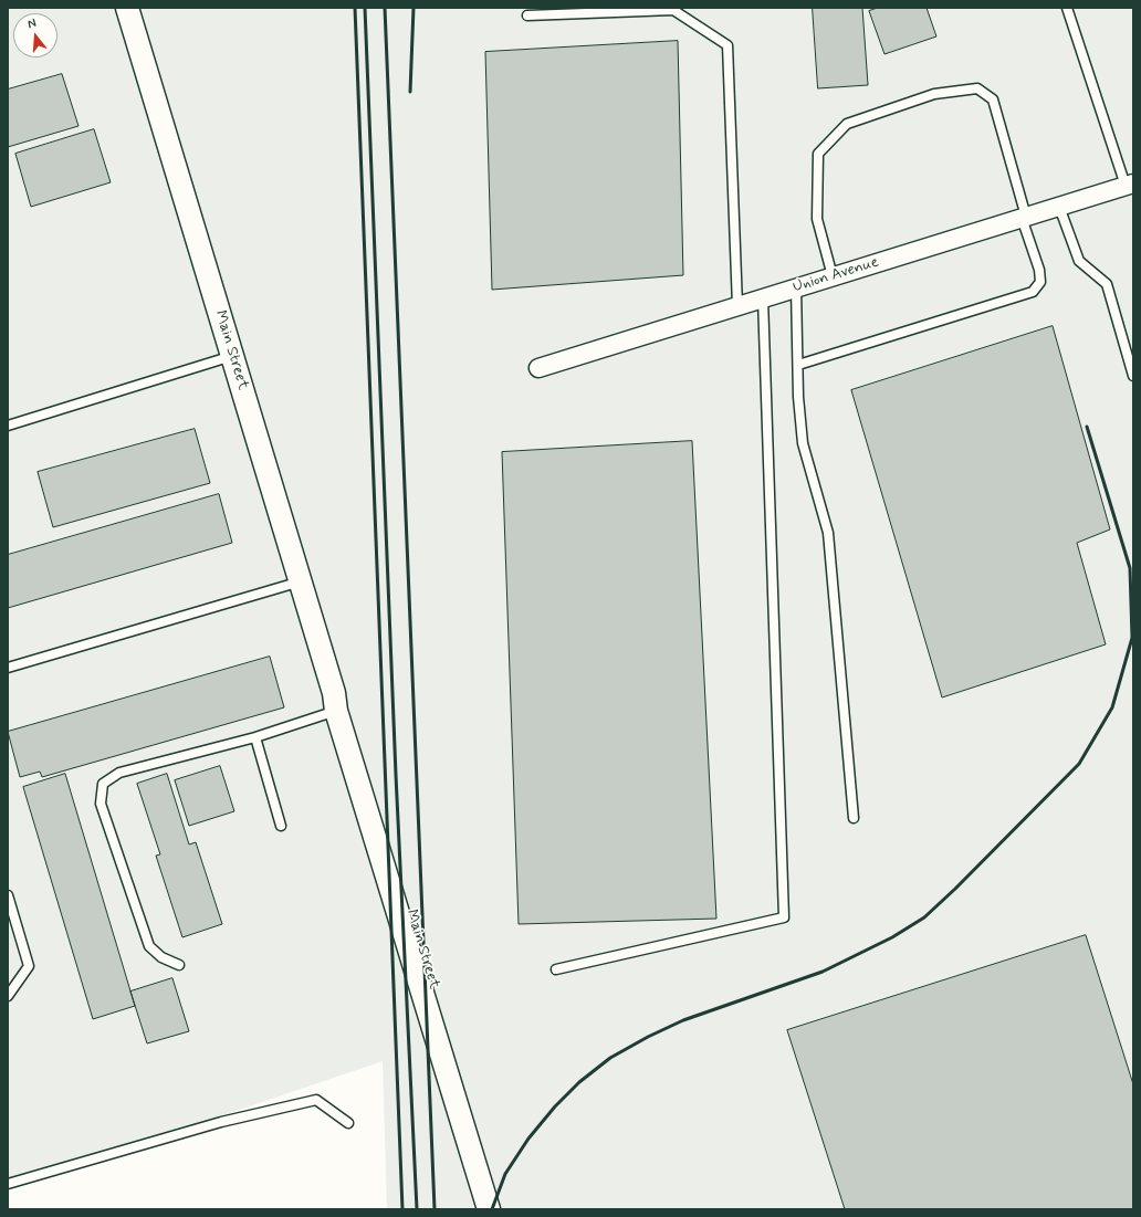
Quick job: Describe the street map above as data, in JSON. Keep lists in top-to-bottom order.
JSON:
{
  "streets": {
    "street": ["Union Avenue", "Main Street"]
  },
  "north": "top"
}
